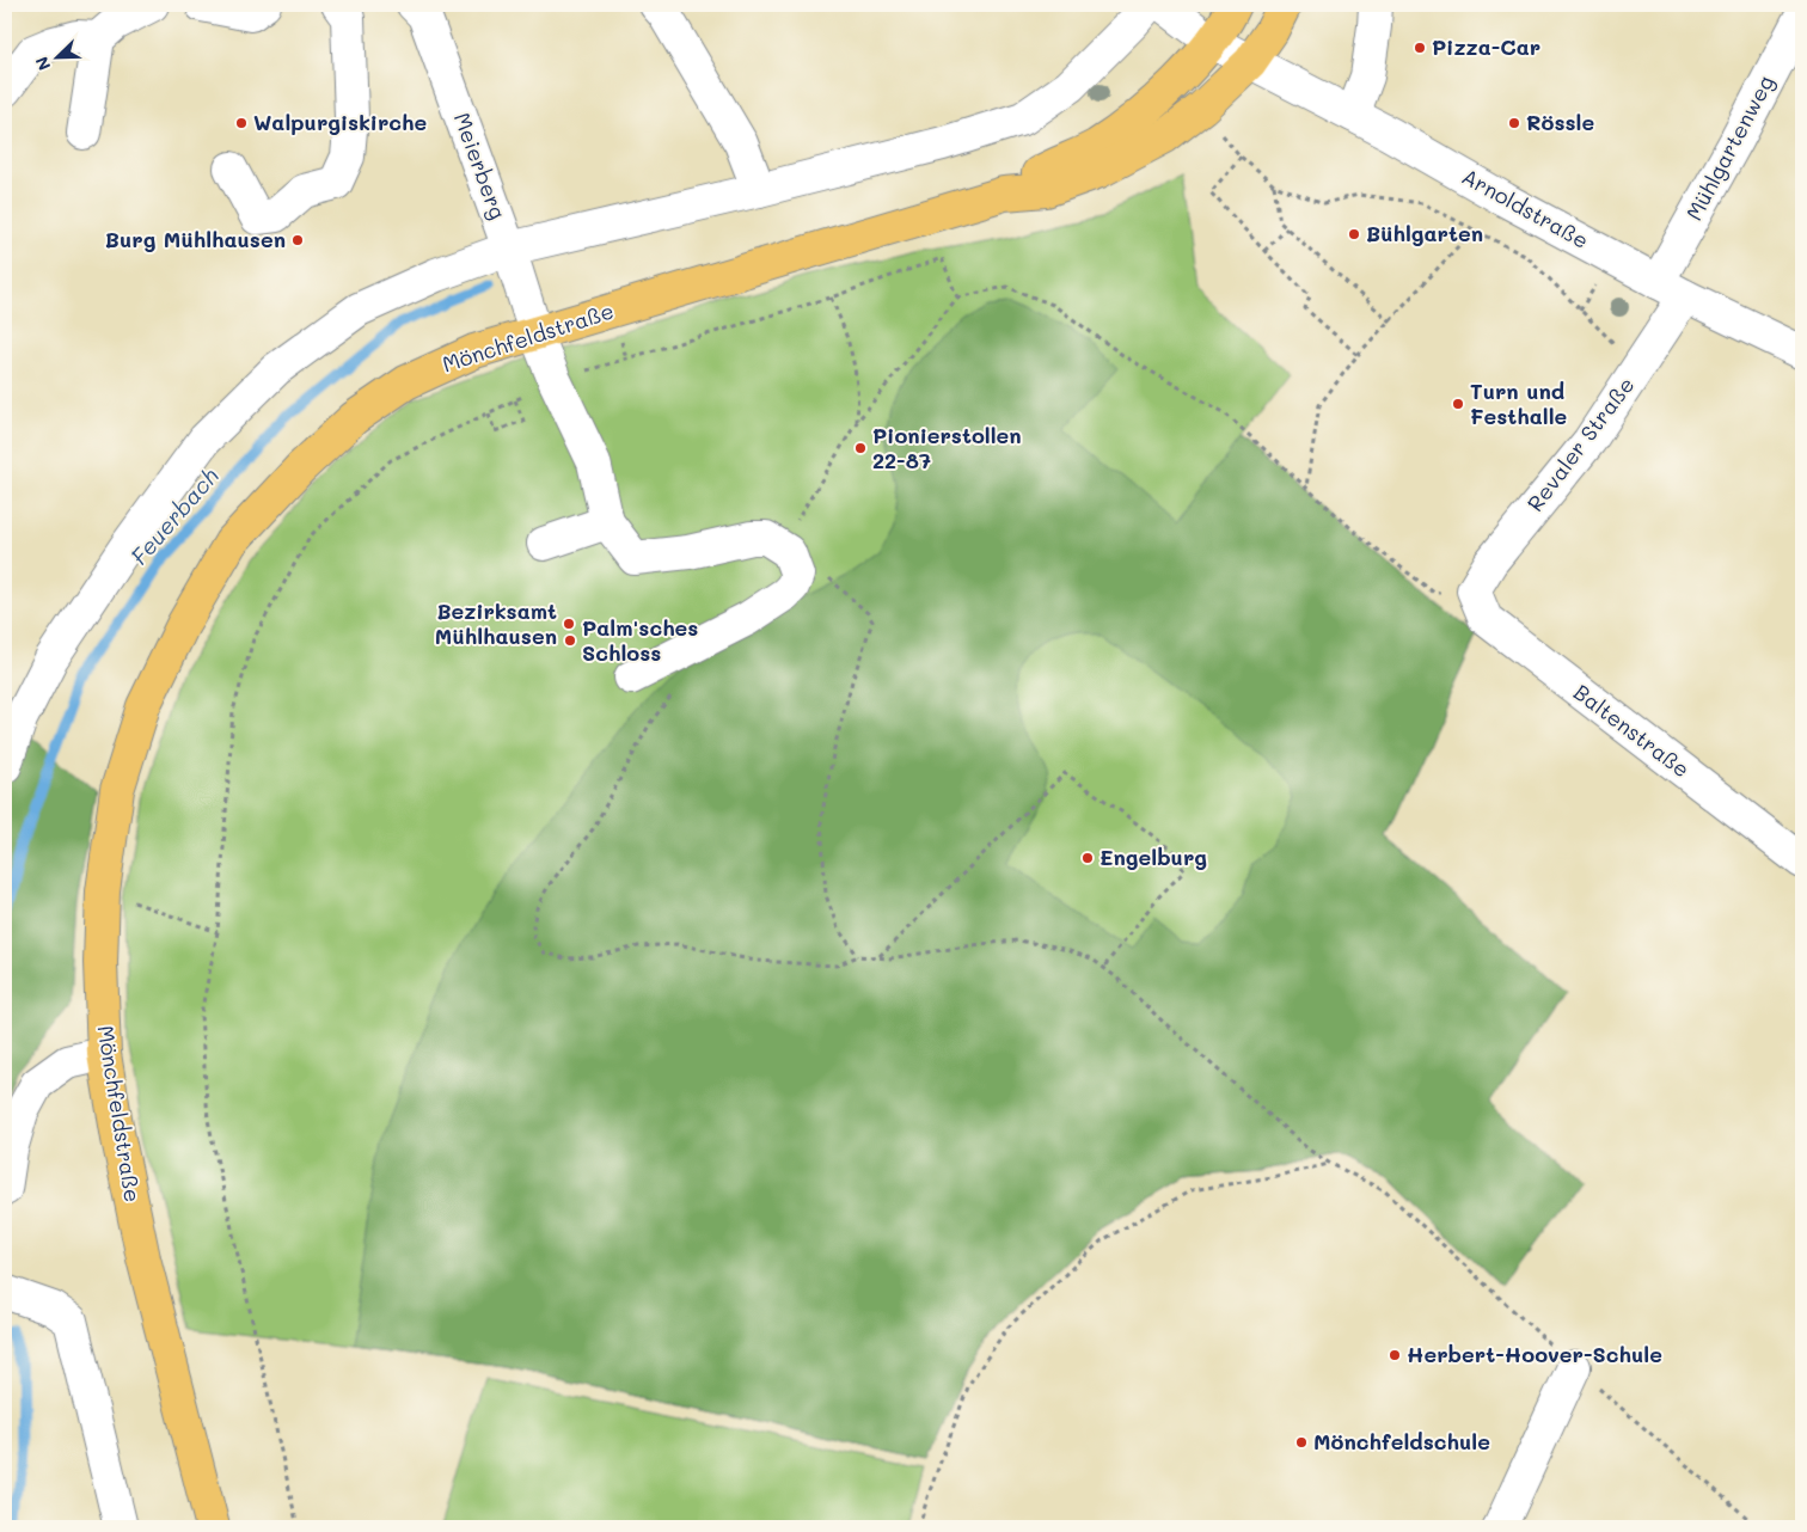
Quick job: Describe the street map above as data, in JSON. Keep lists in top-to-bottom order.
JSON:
{
  "streets": {
    "main road": ["Mönchfeldstraße"],
    "street": [
      "Mühlgartenweg",
      "Meierberg",
      "Arnoldstraße",
      "Revaler Straße",
      "Baltenstraße"
    ]
  },
  "crossings": [
    ["Mühlgartenweg", "Arnoldstraße"],
    ["Mühlgartenweg", "Revaler Straße"],
    ["Meierberg", "Mönchfeldstraße"],
    ["Arnoldstraße", "Mönchfeldstraße"],
    ["Arnoldstraße", "Revaler Straße"],
    ["Revaler Straße", "Baltenstraße"]
  ],
  "water": ["Feuerbach"],
  "places": [
    "Pizza-Car",
    "Walpurgiskirche",
    "Rössle",
    "Bühlgarten",
    "Burg Mühlhausen",
    "Turn und Festhalle",
    "Pionierstollen 22-87",
    "Bezirksamt Mühlhausen",
    "Palm'sches Schloss",
    "Engelburg",
    "Herbert-Hoover-Schule",
    "Mönchfeldschule"
  ],
  "north": "bottom left"
}
